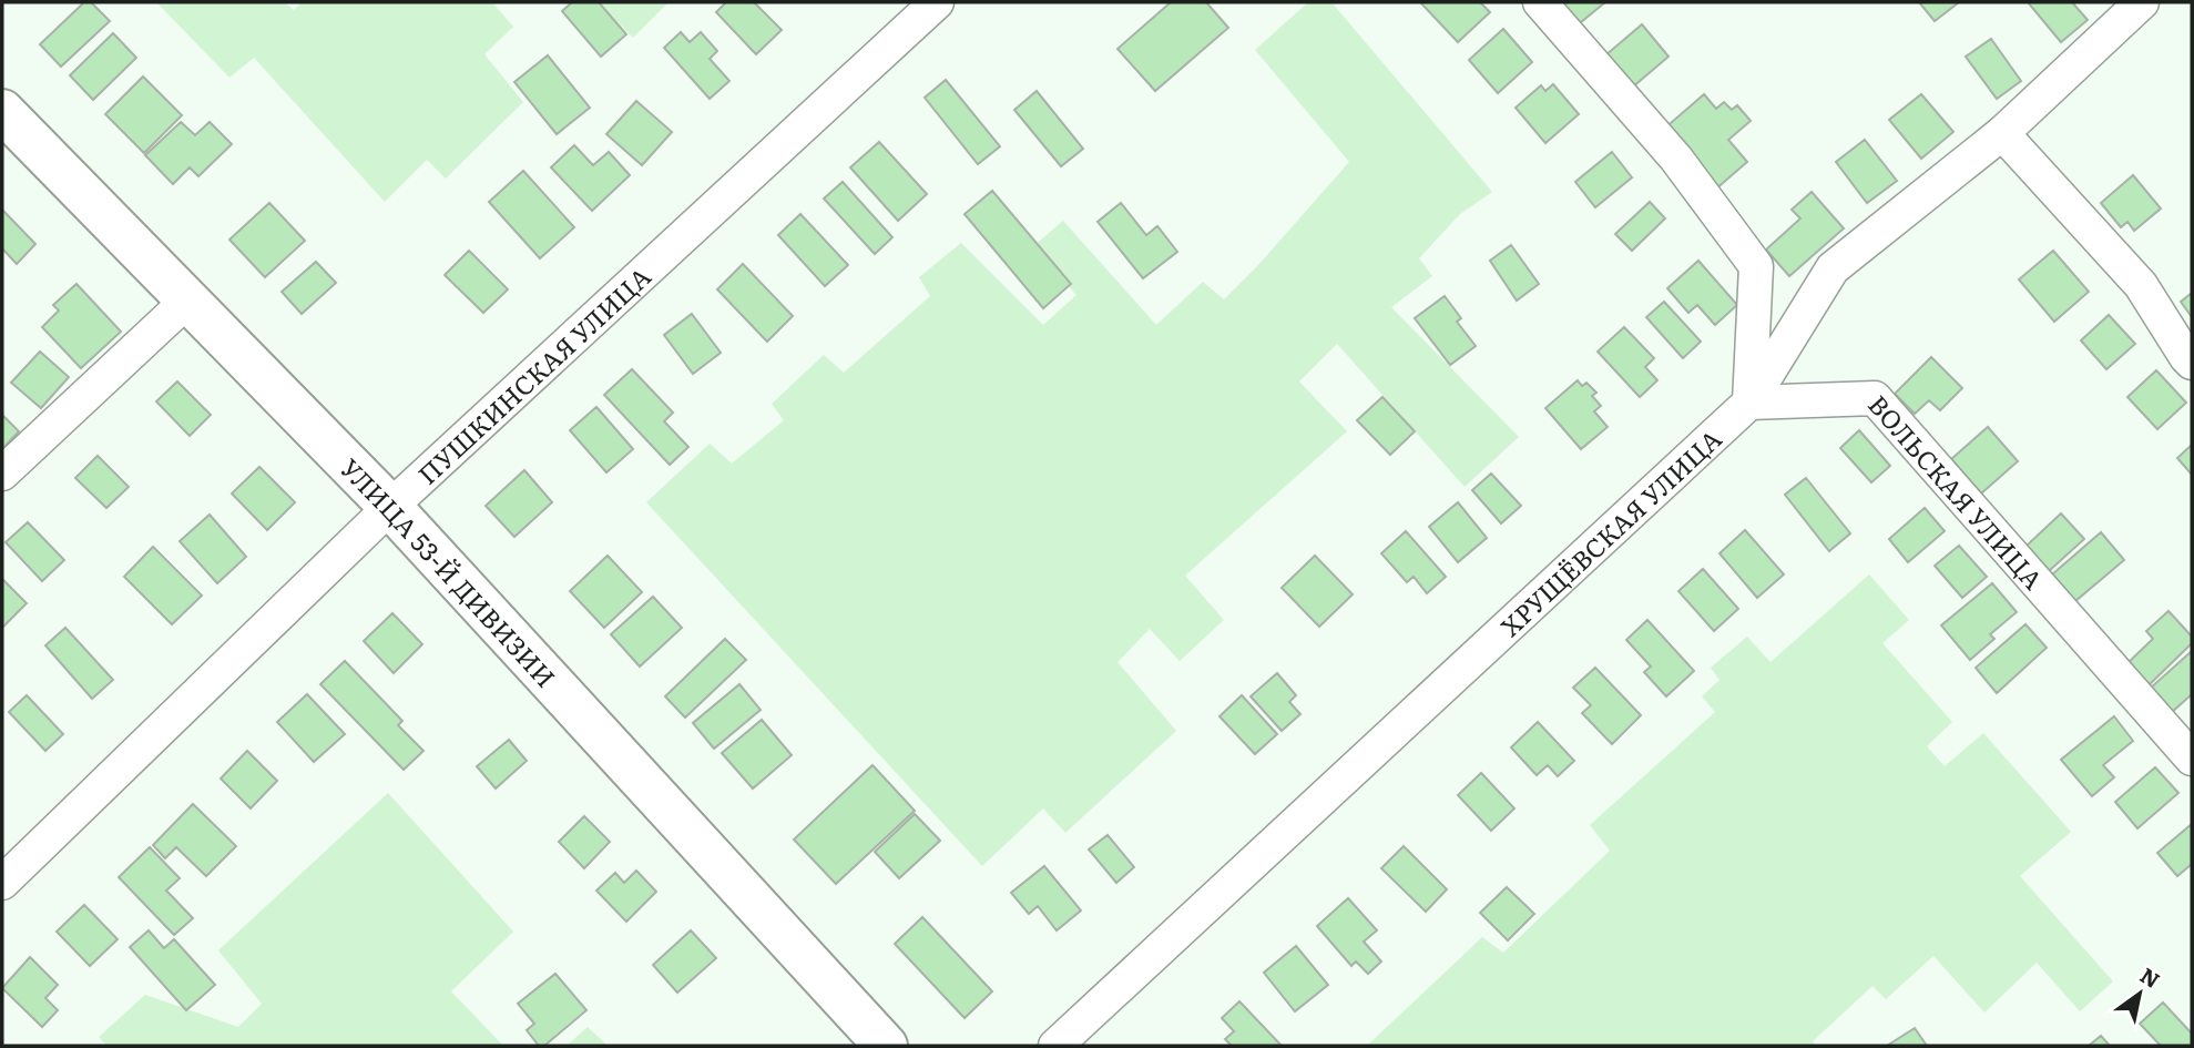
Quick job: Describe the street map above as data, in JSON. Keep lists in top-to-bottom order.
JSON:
{
  "streets": {
    "street": [
      "ПУШКИНСКАЯ УЛИЦА",
      "ВОЛЬСКАЯ УЛИЦА",
      "ХРУЩЁВСКАЯ УЛИЦА",
      "УЛИЦА 53-Й ДИВИЗИИ"
    ]
  },
  "crossings": [
    ["ПУШКИНСКАЯ УЛИЦА", "УЛИЦА 53-Й ДИВИЗИИ"],
    ["ВОЛЬСКАЯ УЛИЦА", "ХРУЩЁВСКАЯ УЛИЦА"]
  ],
  "north": "top right"
}
